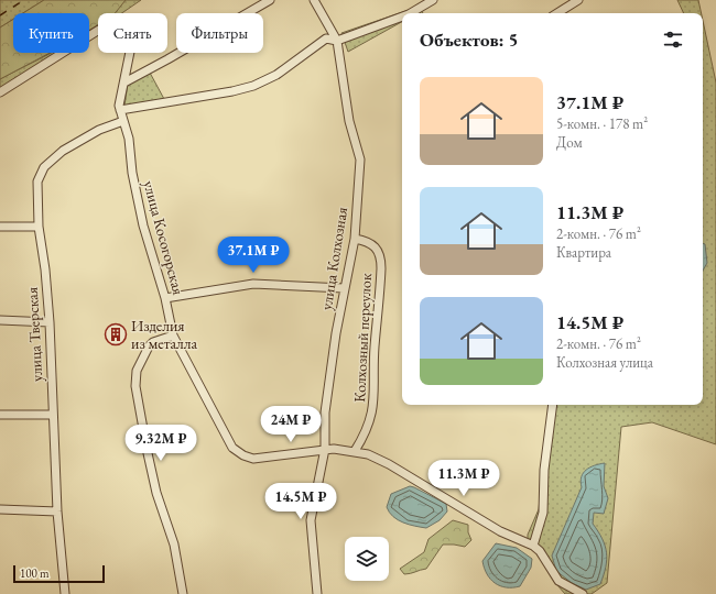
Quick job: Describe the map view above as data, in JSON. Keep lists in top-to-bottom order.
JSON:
{
  "streets": {
    "street": [
      "улица Косогорская",
      "улица Колхозная",
      "улица Тверская",
      "Колхозный переулок"
    ]
  },
  "crossings": [
    ["улица Косогорская", "улица Колхозная"],
    ["улица Косогорская", "улица Тверская"],
    ["улица Колхозная", "Колхозный переулок"]
  ],
  "places": {
    "building": ["Изделия из металла"]
  },
  "scale_bar": "100 m",
  "page": {
    "chip": ["Купить", "Снять", "Фильтры"],
    "heading": "Объектов: 5",
    "list": [
      {
        "name": "37.1M ₽",
        "note": "5-комн. · 178 m² · Дом"
      },
      {
        "name": "11.3M ₽",
        "note": "2-комн. · 76 m² · Квартира"
      },
      {
        "name": "14.5M ₽",
        "note": "2-комн. · 76 m² · Колхозная улица"
      }
    ],
    "price": [
      "37.1M ₽",
      "24M ₽",
      "9.32M ₽",
      "11.3M ₽",
      "14.5M ₽"
    ],
    "scale": "100 m"
  }
}
